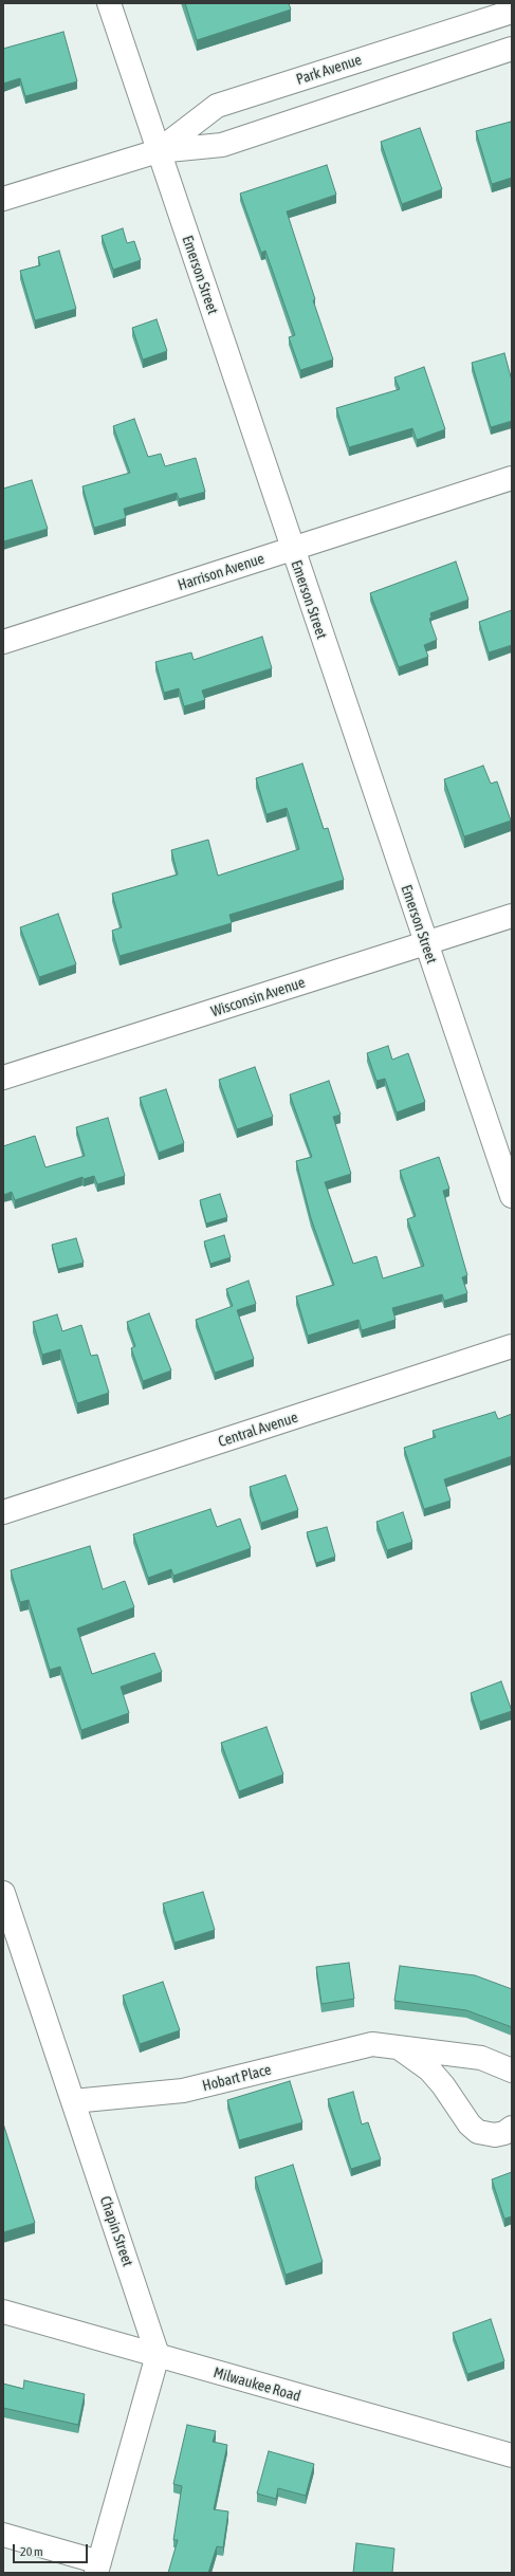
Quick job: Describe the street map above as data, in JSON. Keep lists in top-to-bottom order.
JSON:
{
  "streets": {
    "street": [
      "Park Avenue",
      "Emerson Street",
      "Harrison Avenue",
      "Wisconsin Avenue",
      "Central Avenue",
      "Hobart Place",
      "Chapin Street",
      "Milwaukee Road"
    ]
  },
  "crossings": [
    ["Park Avenue", "Emerson Street"],
    ["Emerson Street", "Harrison Avenue"],
    ["Emerson Street", "Wisconsin Avenue"],
    ["Hobart Place", "Chapin Street"],
    ["Chapin Street", "Milwaukee Road"]
  ],
  "scale_bar": "20 m"
}
